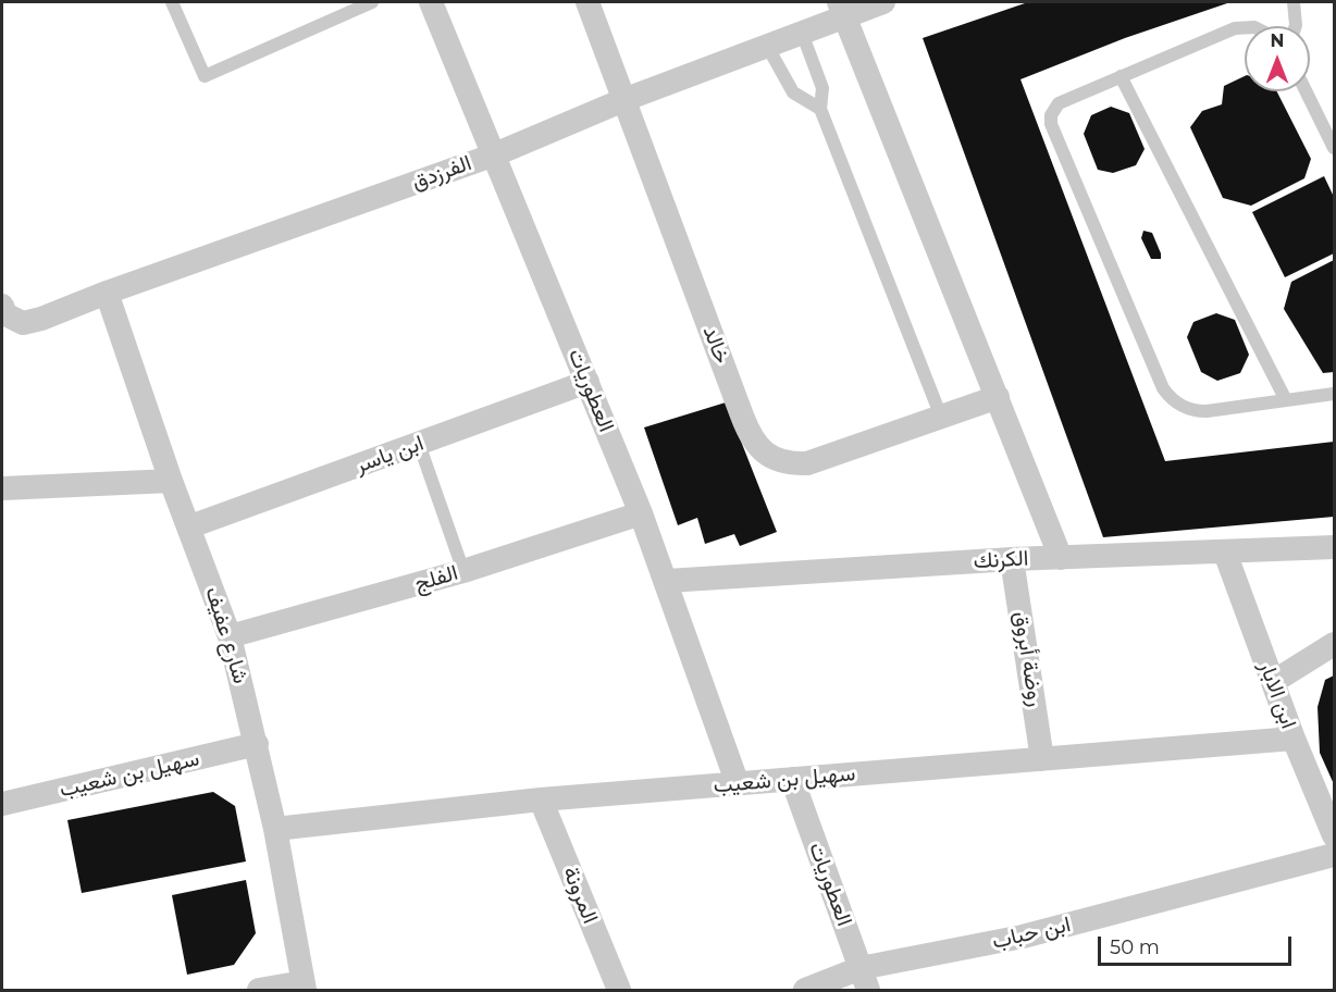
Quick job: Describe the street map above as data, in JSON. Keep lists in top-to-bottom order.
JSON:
{
  "streets": {
    "street": [
      "الفرزدق",
      "خالد",
      "العطوريات",
      "ابن ياسر",
      "الكرنك",
      "الفلج",
      "شارع عفيف",
      "روضة أبروق",
      "ابن الابار",
      "سهيل بن شعيب",
      "المرونة",
      "ابن حباب"
    ]
  },
  "crossings": [
    ["الفرزدق", "خالد"],
    ["الفرزدق", "العطوريات"],
    ["الفرزدق", "شارع عفيف"],
    ["العطوريات", "ابن ياسر"],
    ["العطوريات", "الكرنك"],
    ["العطوريات", "الفلج"],
    ["العطوريات", "سهيل بن شعيب"],
    ["العطوريات", "ابن حباب"],
    ["ابن ياسر", "شارع عفيف"],
    ["الكرنك", "روضة أبروق"],
    ["الكرنك", "ابن الابار"],
    ["الفلج", "شارع عفيف"],
    ["شارع عفيف", "سهيل بن شعيب"],
    ["روضة أبروق", "سهيل بن شعيب"],
    ["ابن الابار", "سهيل بن شعيب"],
    ["سهيل بن شعيب", "المرونة"]
  ],
  "scale_bar": "50 m",
  "north": "top"
}
